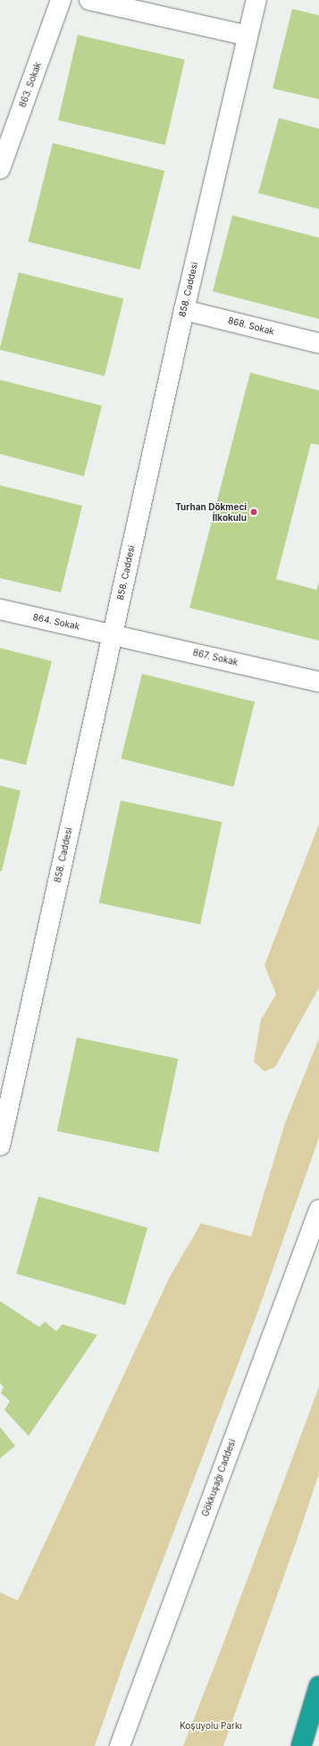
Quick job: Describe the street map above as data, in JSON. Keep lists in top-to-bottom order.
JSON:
{
  "streets": {
    "street": [
      "863. Sokak",
      "858. Caddesi",
      "868. Sokak",
      "864. Sokak",
      "867. Sokak",
      "Gökkuşağı Caddesi"
    ]
  },
  "crossings": [
    ["858. Caddesi", "868. Sokak"],
    ["858. Caddesi", "864. Sokak"],
    ["858. Caddesi", "867. Sokak"],
    ["864. Sokak", "867. Sokak"]
  ],
  "parks": ["Koşuyolu Parkı"],
  "places": ["Turhan Dökmeci İlkokulu"]
}
